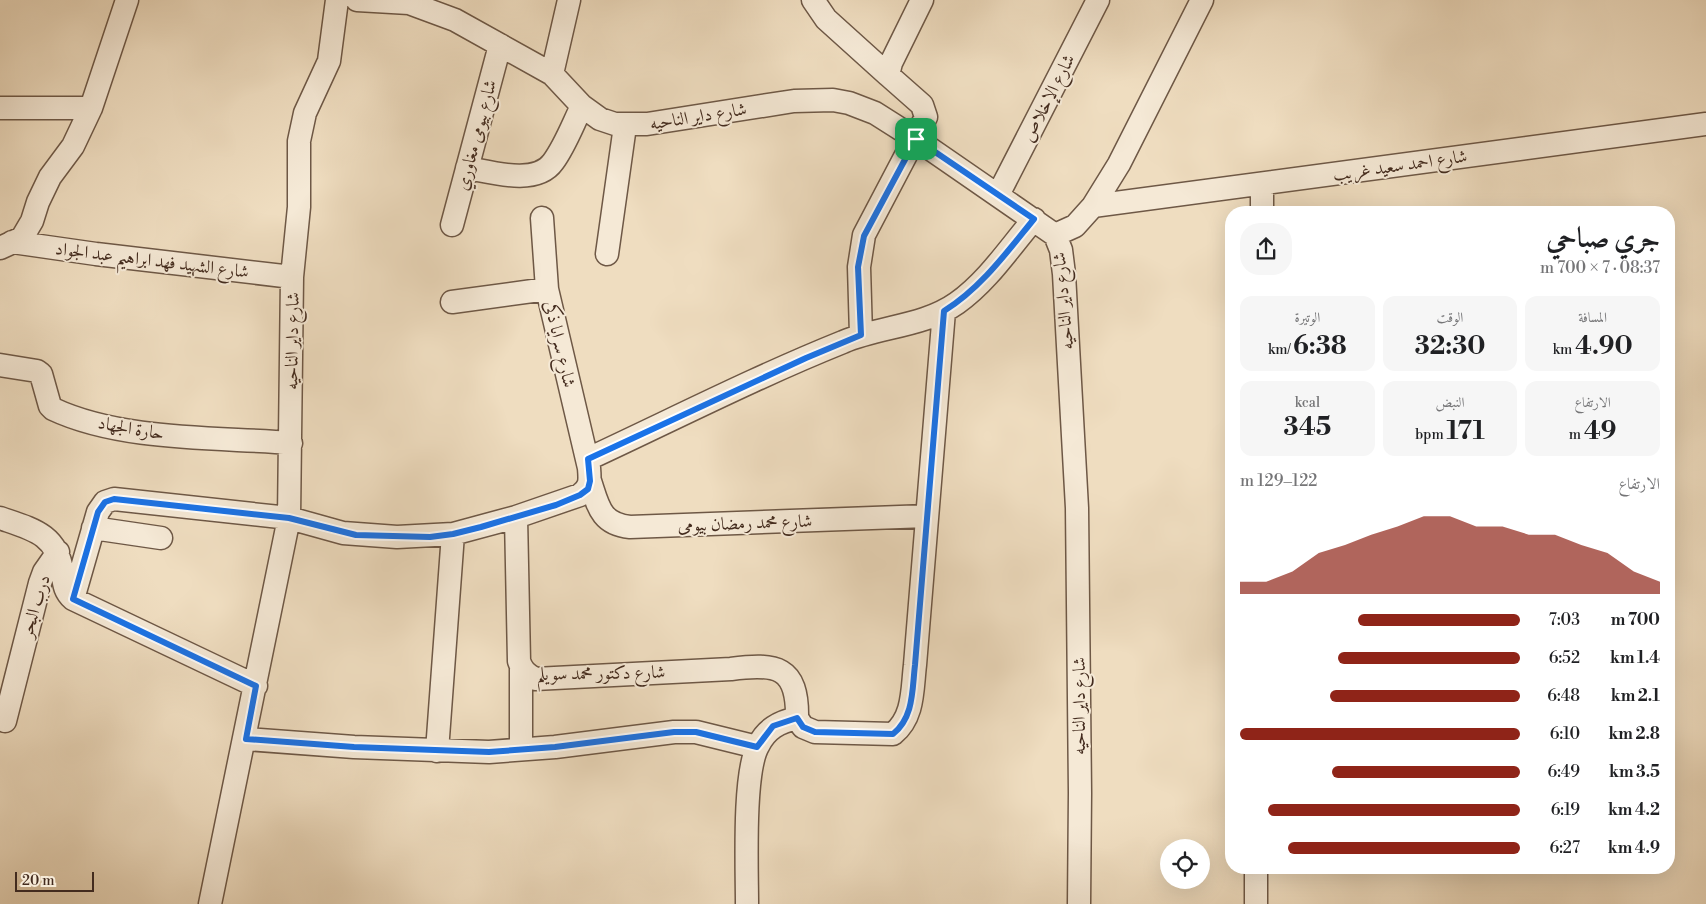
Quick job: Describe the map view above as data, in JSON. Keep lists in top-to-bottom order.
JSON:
{
  "streets": {
    "street": [
      "شارع الإخلاص",
      "شارع داير الناحيه",
      "شارع بيومى مغاوري",
      "شارع احمد سعيد غريب",
      "شارع الشهيد فهد ابراهيم عبد الجواد",
      "شارع سرايا ذكى",
      "حارة الجهاد",
      "شارع محمد رمضان بيومى",
      "درب البحر",
      "شارع دكتور محمد سويلم"
    ]
  },
  "crossings": [
    ["شارع الإخلاص", "شارع داير الناحيه"],
    ["شارع داير الناحيه", "شارع بيومى مغاوري"],
    ["شارع داير الناحيه", "شارع الشهيد فهد ابراهيم عبد الجواد"],
    ["شارع داير الناحيه", "حارة الجهاد"],
    ["شارع سرايا ذكى", "شارع محمد رمضان بيومى"]
  ],
  "scale_bar": "20 m",
  "page": {
    "heading": ["جري صباحي", "08:37 · 7 × 700 m"],
    "stats": [
      ["المسافة", "4.90 km"],
      ["الوقت", "32:30"],
      ["الوتيرة", "6:38 /km"],
      ["الارتفاع", "49 m"],
      ["النبض", "171 bpm"],
      ["kcal", "345"]
    ],
    "chart": ["الارتفاع", "122–129 m"],
    "list": [
      {
        "name": "700 m",
        "note": "7:03"
      },
      {
        "name": "1.4 km",
        "note": "6:52"
      },
      {
        "name": "2.1 km",
        "note": "6:48"
      },
      {
        "name": "2.8 km",
        "note": "6:10"
      },
      {
        "name": "3.5 km",
        "note": "6:49"
      },
      {
        "name": "4.2 km",
        "note": "6:19"
      },
      {
        "name": "4.9 km",
        "note": "6:27"
      }
    ],
    "scale": "20 m"
  }
}
